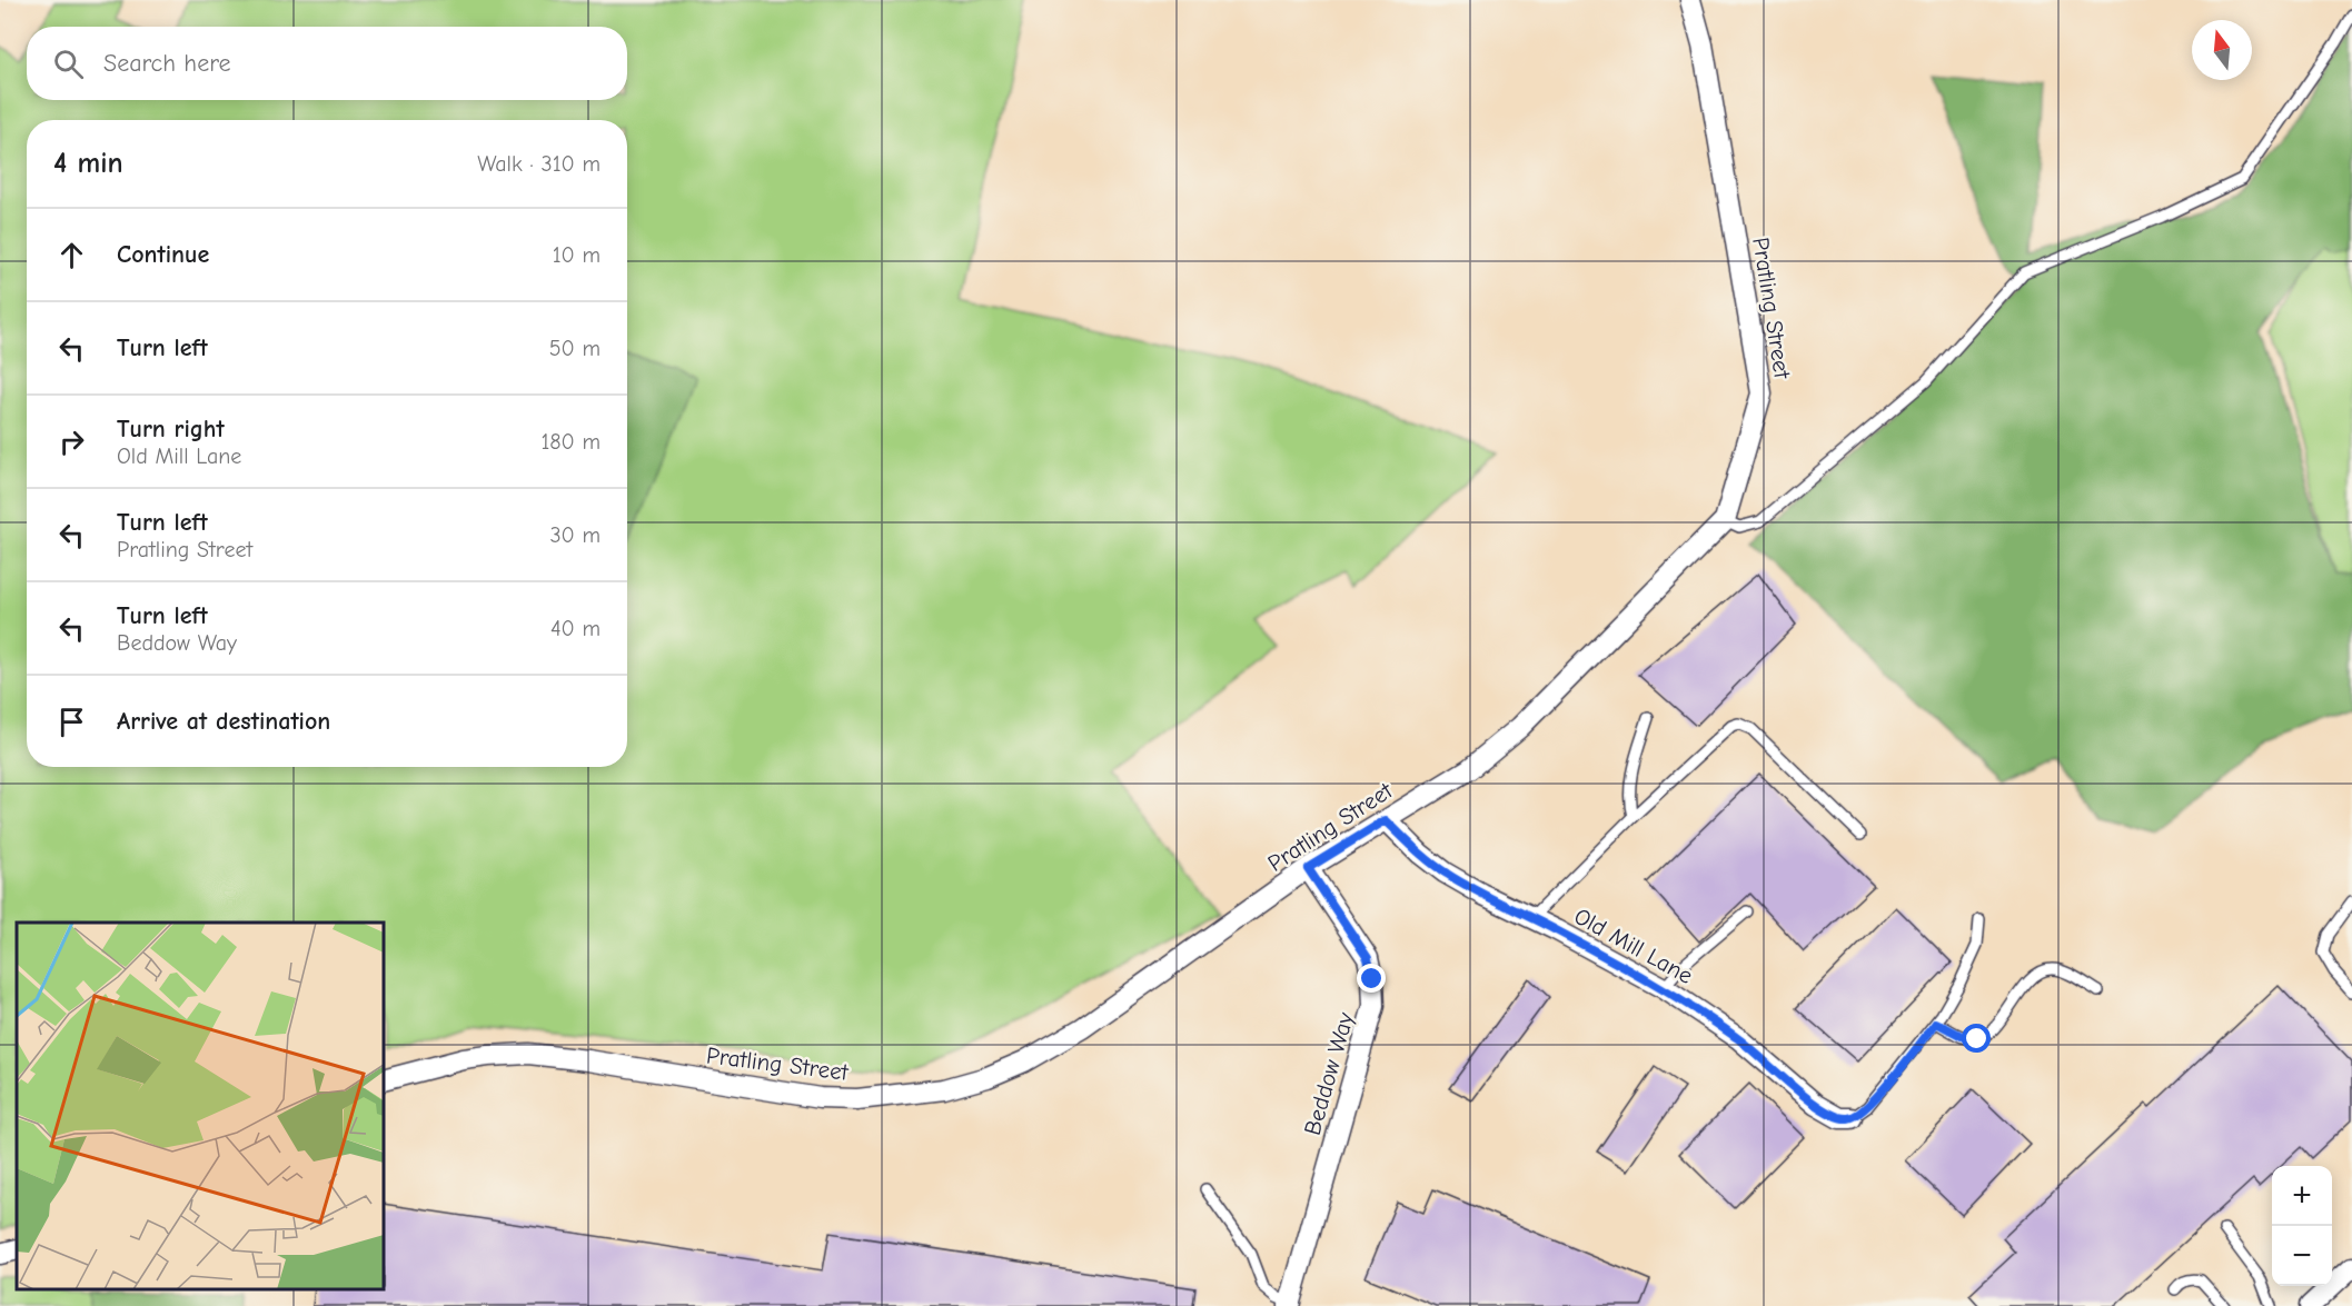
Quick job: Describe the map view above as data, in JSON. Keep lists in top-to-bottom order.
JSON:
{
  "streets": {
    "street": ["Pratling Street", "Old Mill Lane", "Beddow Way"]
  },
  "crossings": [
    ["Pratling Street", "Old Mill Lane"],
    ["Pratling Street", "Beddow Way"]
  ],
  "north": "top",
  "page": {
    "search": "Search here",
    "heading": ["4 min", "Walk · 310 m"],
    "list": [
      ["Continue", "10 m"],
      ["Turn left", "50 m"],
      ["Turn right", "Old Mill Lane", "180 m"],
      ["Turn left", "Pratling Street", "30 m"],
      ["Turn left", "Beddow Way", "40 m"],
      "Arrive at destination"
    ],
    "map_buttons": ["+", "−"]
  }
}
